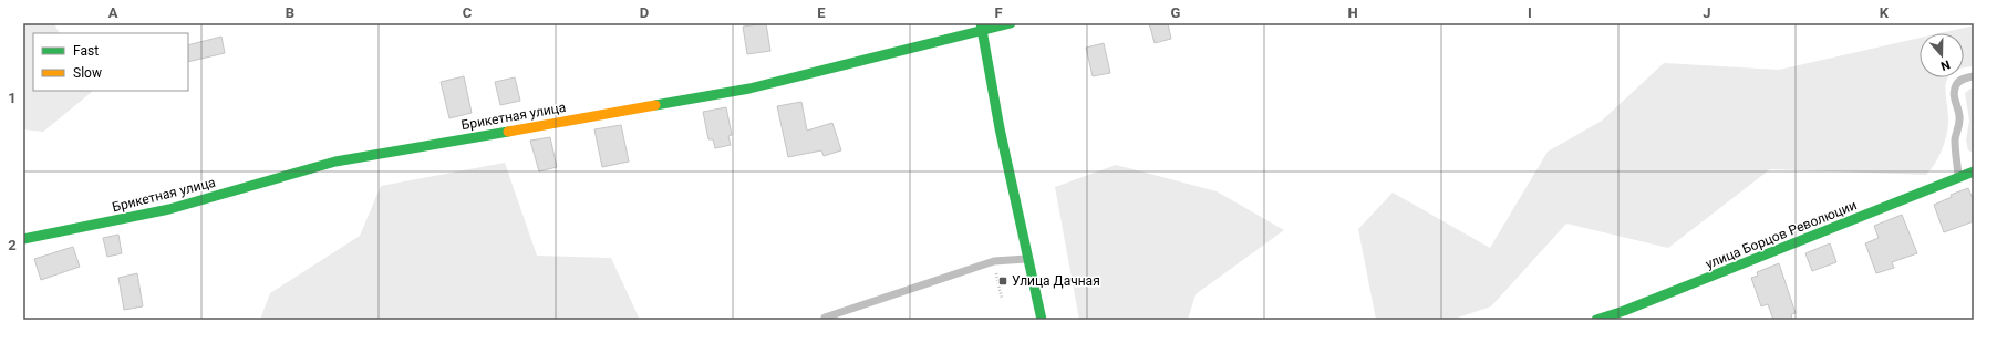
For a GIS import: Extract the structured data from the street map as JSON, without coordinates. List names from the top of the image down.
{
  "streets": {
    "street": ["Брикетная улица", "улица Борцов Революции"]
  },
  "places": {
    "transit": ["Улица Дачная"]
  },
  "legend": ["Fast", "Slow"],
  "north": "bottom",
  "grid": {
    "columns": [
      "A",
      "B",
      "C",
      "D",
      "E",
      "F",
      "G",
      "H",
      "I",
      "J",
      "K"
    ],
    "rows": ["1", "2"]
  }
}
